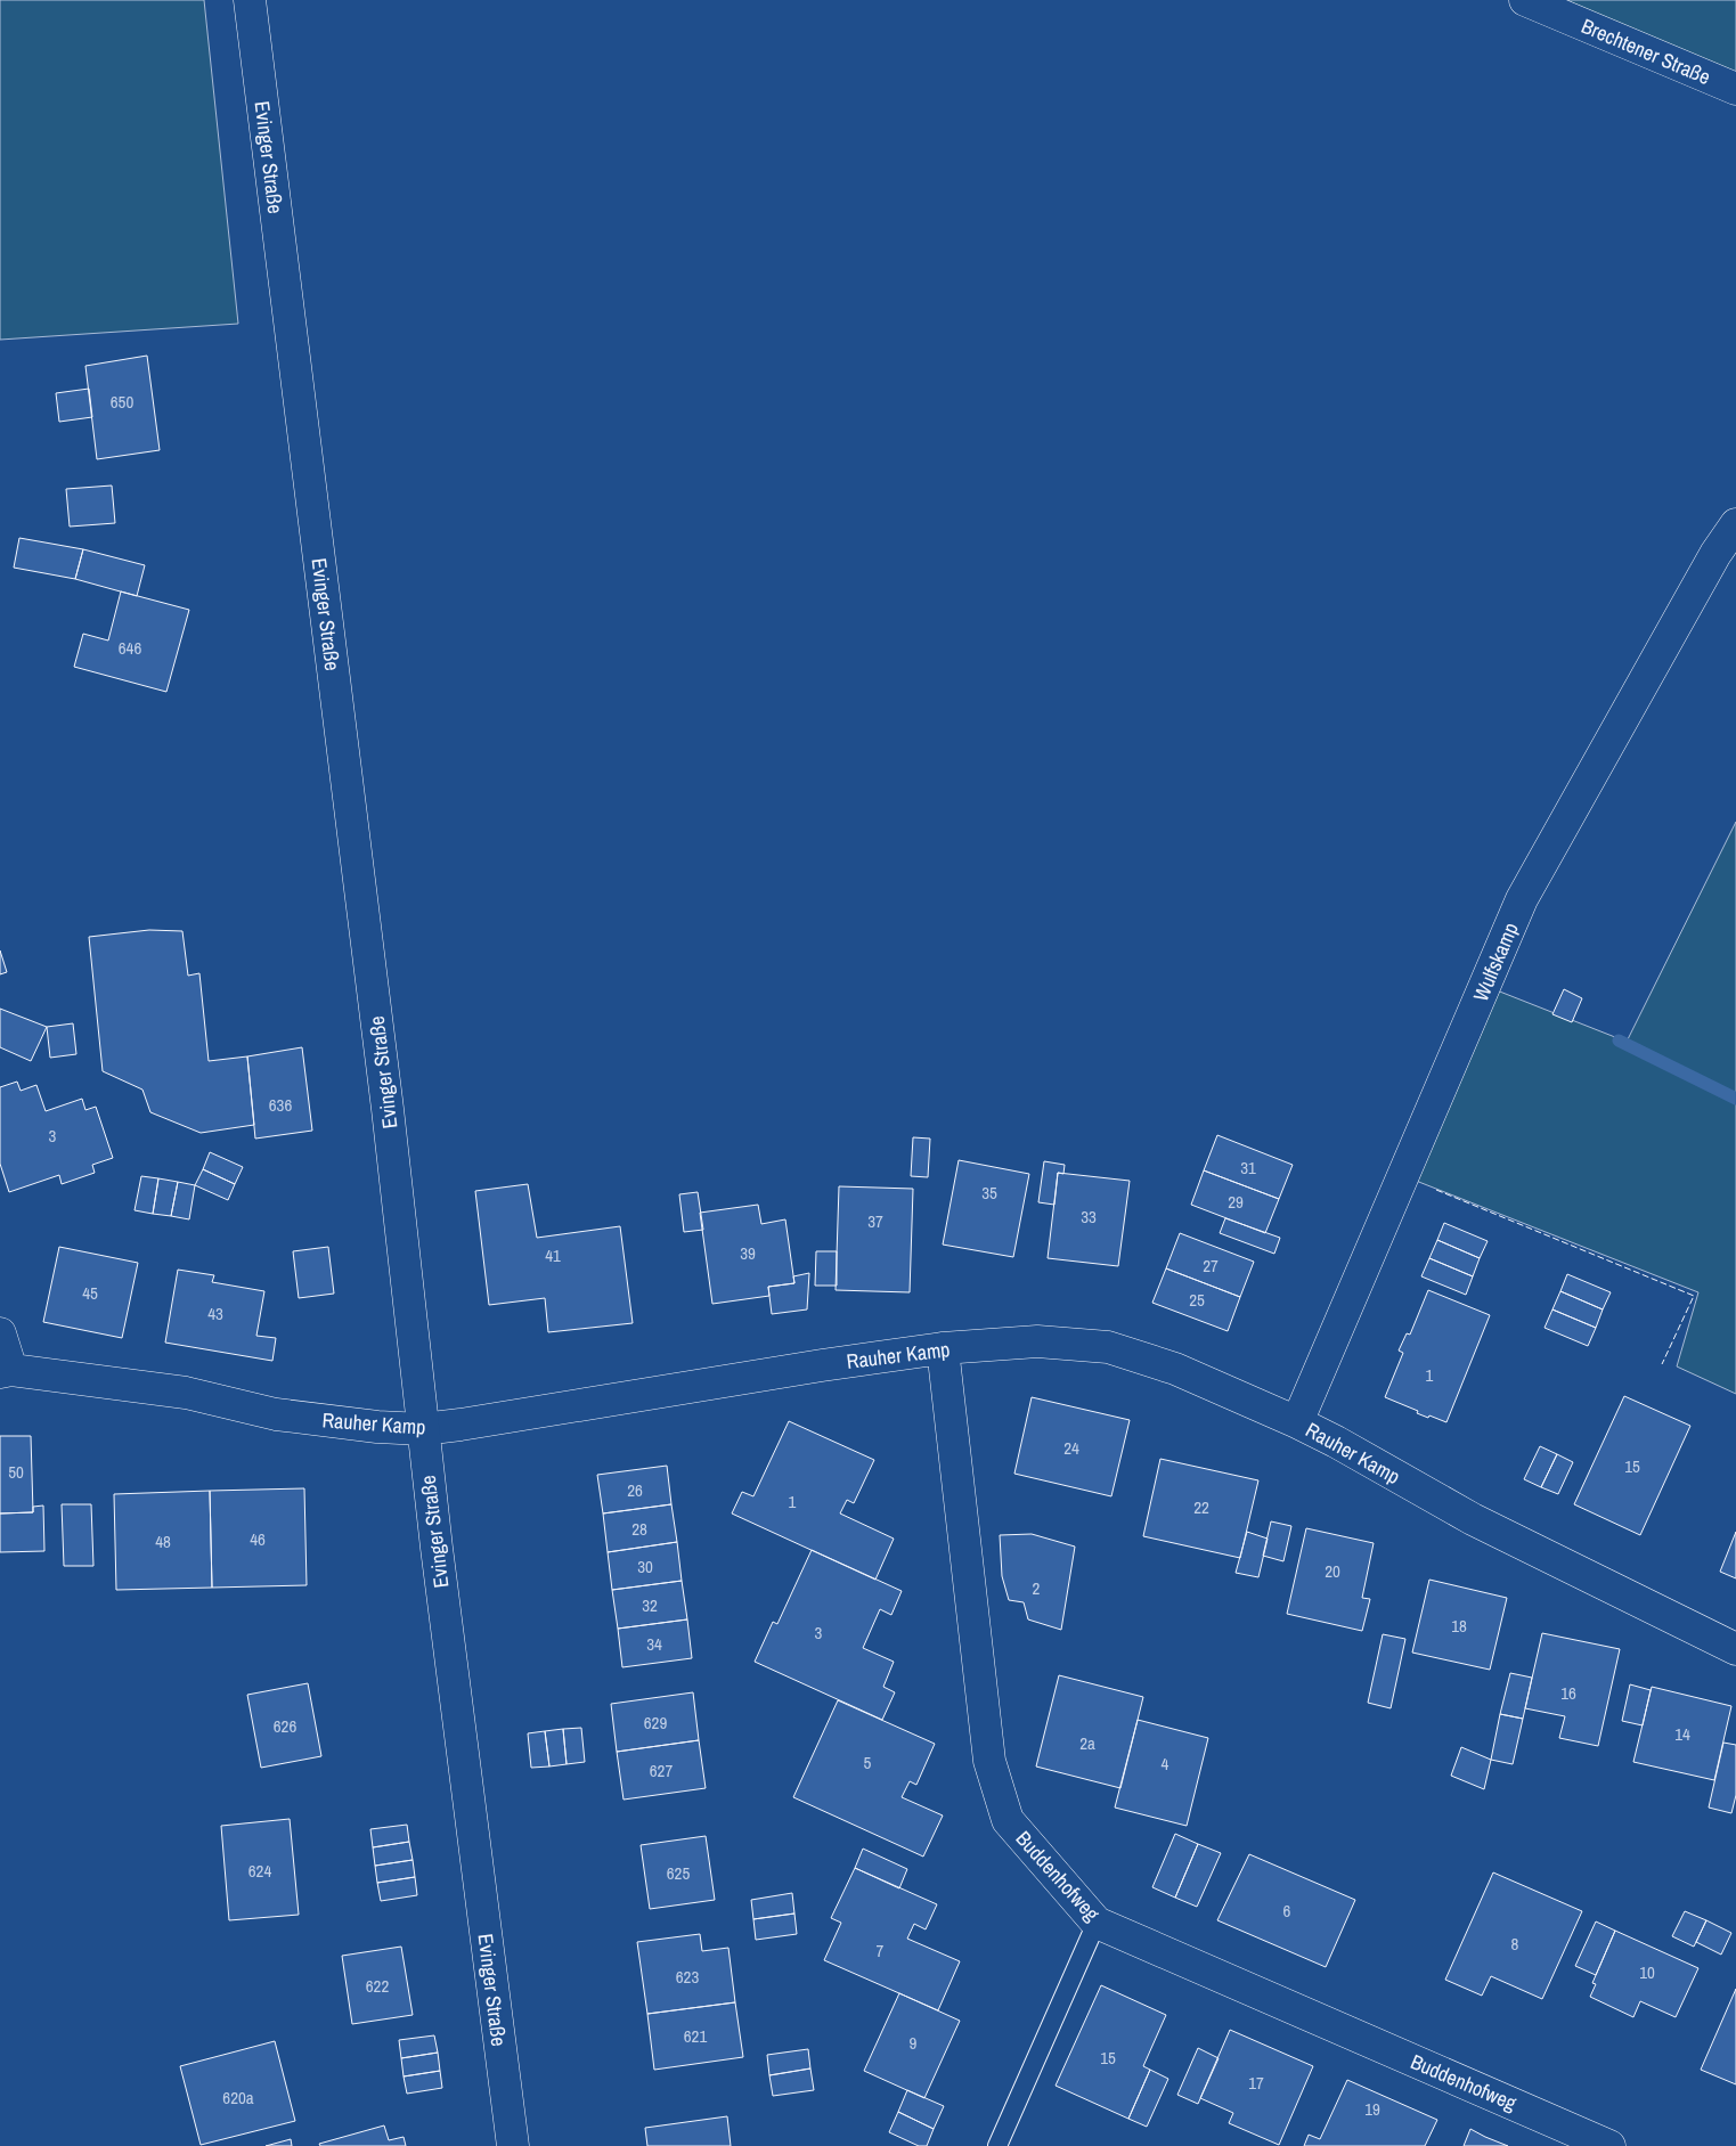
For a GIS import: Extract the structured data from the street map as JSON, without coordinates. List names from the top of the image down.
{
  "streets": {
    "street": [
      "Brechtener Straße",
      "Evinger Straße",
      "Wulfskamp",
      "Rauher Kamp",
      "Buddenhofweg"
    ]
  },
  "crossings": [
    ["Evinger Straße", "Rauher Kamp"],
    ["Wulfskamp", "Rauher Kamp"],
    ["Rauher Kamp", "Buddenhofweg"]
  ],
  "house_numbers": [
    "650",
    "646",
    "636",
    "3",
    "31",
    "35",
    "29",
    "33",
    "37",
    "39",
    "41",
    "27",
    "45",
    "25",
    "43",
    "1",
    "24",
    "15",
    "50",
    "26",
    "1",
    "22",
    "28",
    "46",
    "48",
    "30",
    "20",
    "2",
    "32",
    "18",
    "3",
    "34",
    "16",
    "629",
    "626",
    "14",
    "2a",
    "5",
    "4",
    "627",
    "624",
    "625",
    "6",
    "8",
    "7",
    "10",
    "623",
    "622",
    "621",
    "9",
    "15",
    "17",
    "620a",
    "19"
  ]
}
